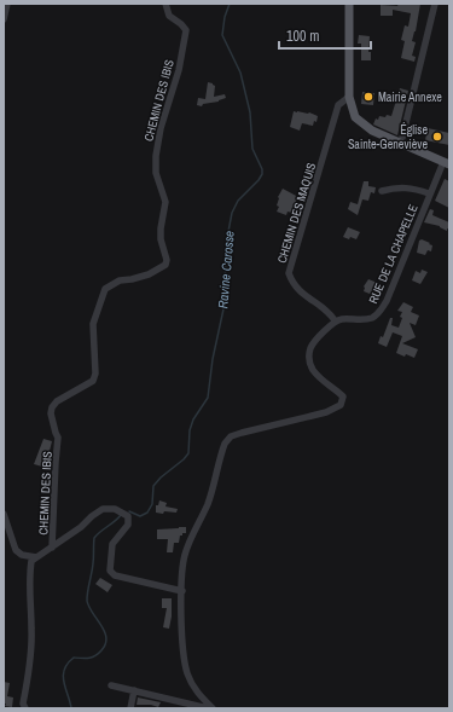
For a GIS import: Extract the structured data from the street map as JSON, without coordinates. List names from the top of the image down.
{
  "streets": {
    "street": ["CHEMIN DES IBIS", "CHEMIN DES MAQUIS", "RUE DE LA CHAPELLE"]
  },
  "crossings": [
    ["CHEMIN DES MAQUIS", "RUE DE LA CHAPELLE"]
  ],
  "water": ["Ravine Carosse"],
  "places": ["Mairie Annexe", "Église Sainte-Geneviève"],
  "scale_bar": "100 m"
}
